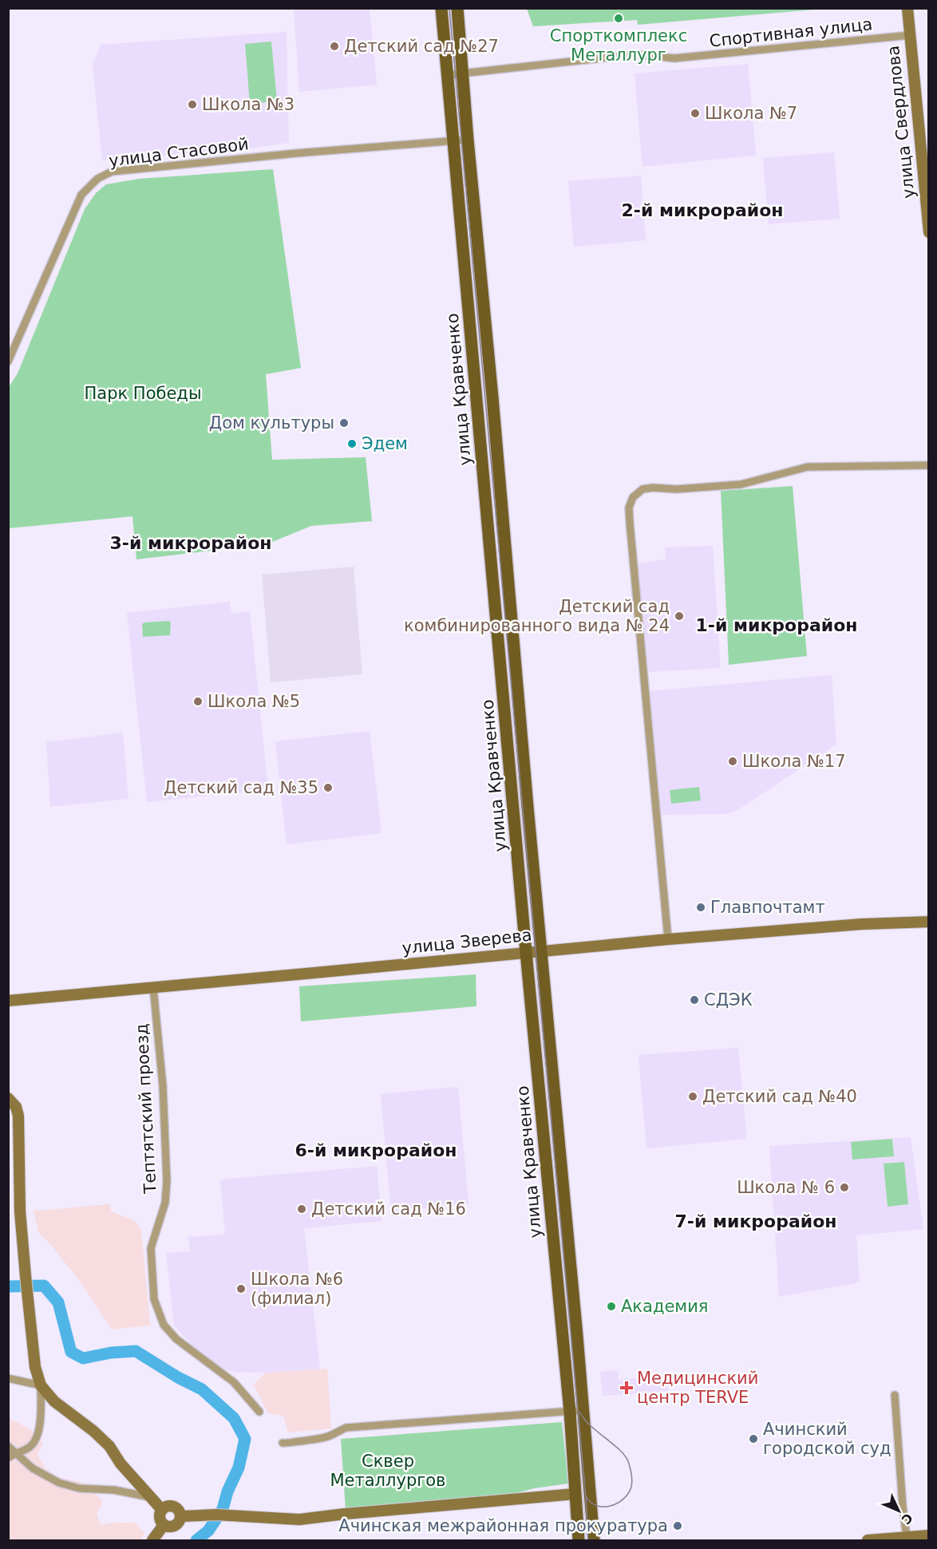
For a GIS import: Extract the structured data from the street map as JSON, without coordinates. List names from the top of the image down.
{
  "streets": {
    "main road": ["улица Свердлова", "улица Кравченко", "улица Зверева"],
    "street": ["Спортивная улица", "улица Стасовой", "Тептятский проезд"]
  },
  "crossings": [
    ["Спортивная улица", "улица Свердлова"],
    ["Спортивная улица", "улица Кравченко"],
    ["улица Стасовой", "улица Кравченко"],
    ["улица Кравченко", "улица Зверева"],
    ["улица Зверева", "Тептятский проезд"]
  ],
  "districts": [
    "2-й микрорайон",
    "3-й микрорайон",
    "1-й микрорайон",
    "6-й микрорайон",
    "7-й микрорайон"
  ],
  "parks": ["Парк Победы", "Сквер Металлургов"],
  "places": {
    "other": [
      "Спорткомплекс Металлург",
      "Детский сад №27",
      "Школа №3",
      "Школа №7",
      "Дом культуры",
      "Эдем",
      "Детский сад комбинированного вида № 24",
      "Школа №5",
      "Школа №17",
      "Детский сад №35",
      "Главпочтамт",
      "СДЭК",
      "Детский сад №40",
      "Школа № 6",
      "Детский сад №16",
      "Школа №6 (филиал)",
      "Академия",
      "Ачинский городской суд",
      "Ачинская межрайонная прокуратура"
    ],
    "health": ["Медицинский центр TERVE"]
  },
  "north": "bottom right"
}
